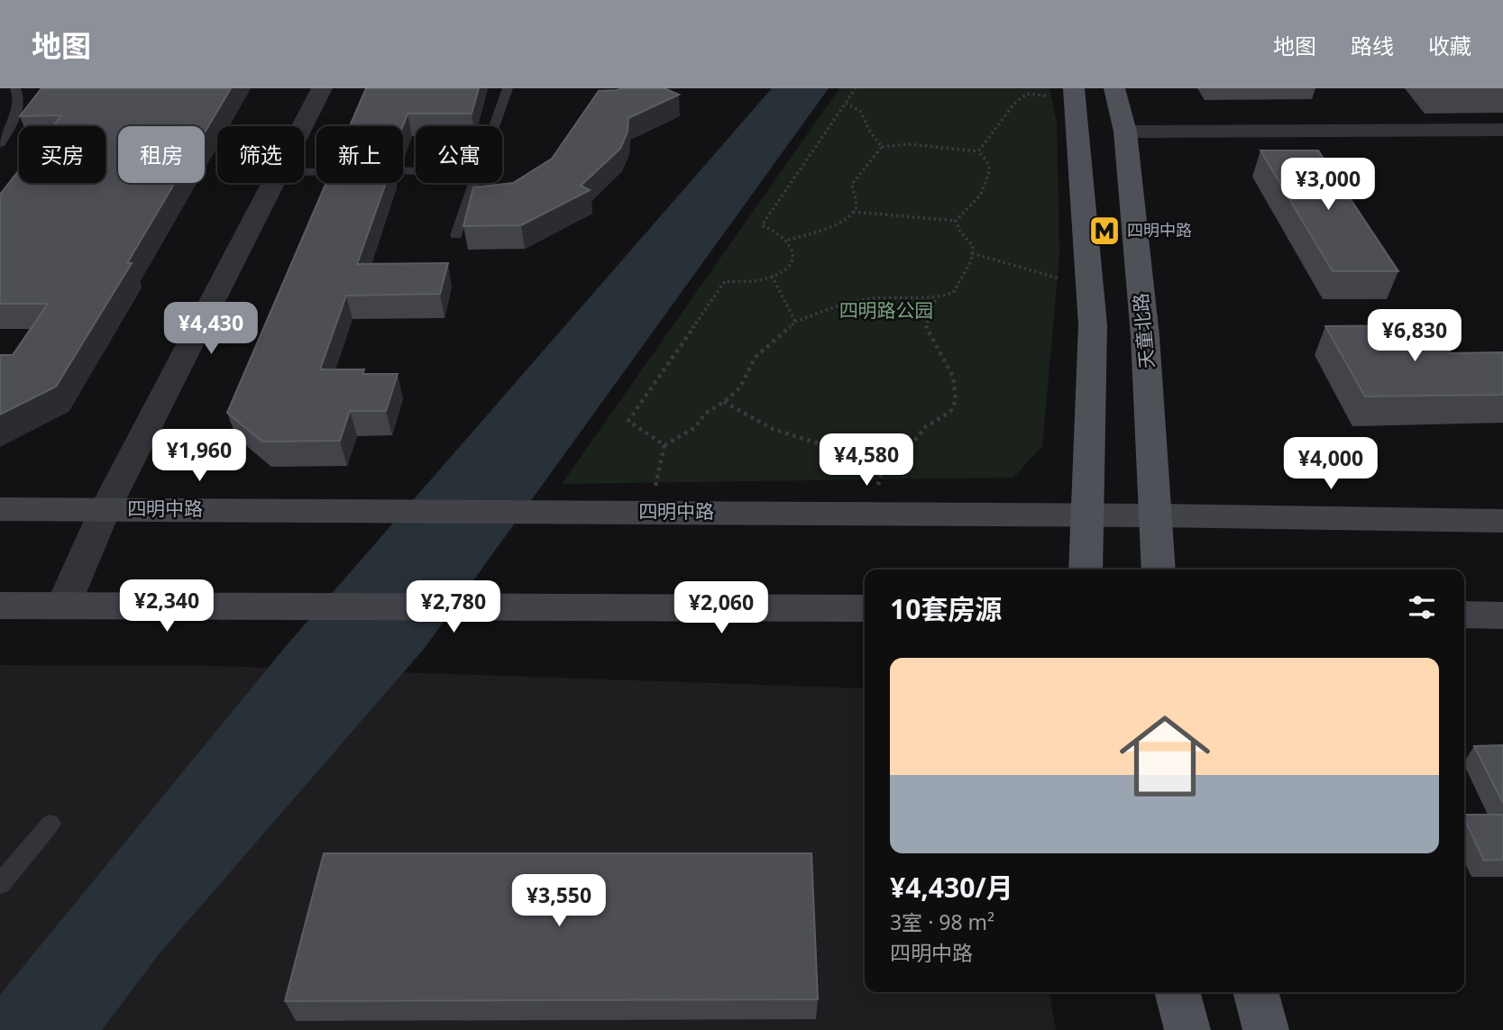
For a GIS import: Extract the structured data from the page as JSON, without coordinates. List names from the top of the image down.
{
  "streets": {
    "main road": ["天童北路", "四明中路"]
  },
  "crossings": [
    ["天童北路", "四明中路"]
  ],
  "parks": ["四明路公园"],
  "places": {
    "metro station": ["四明中路"]
  },
  "page": {
    "header": "地图",
    "nav": ["地图", "路线", "收藏"],
    "chip": [
      "买房",
      "租房",
      "筛选",
      "新上",
      "公寓"
    ],
    "price": [
      "¥3,000",
      "¥4,430",
      "¥6,830",
      "¥1,960",
      "¥4,580",
      "¥4,000",
      "¥2,340",
      "¥2,780",
      "¥2,060",
      "¥3,550"
    ],
    "heading": "10套房源",
    "list": [
      {
        "name": "¥4,430/月",
        "note": "3室 · 98 m² · 四明中路"
      }
    ]
  }
}
